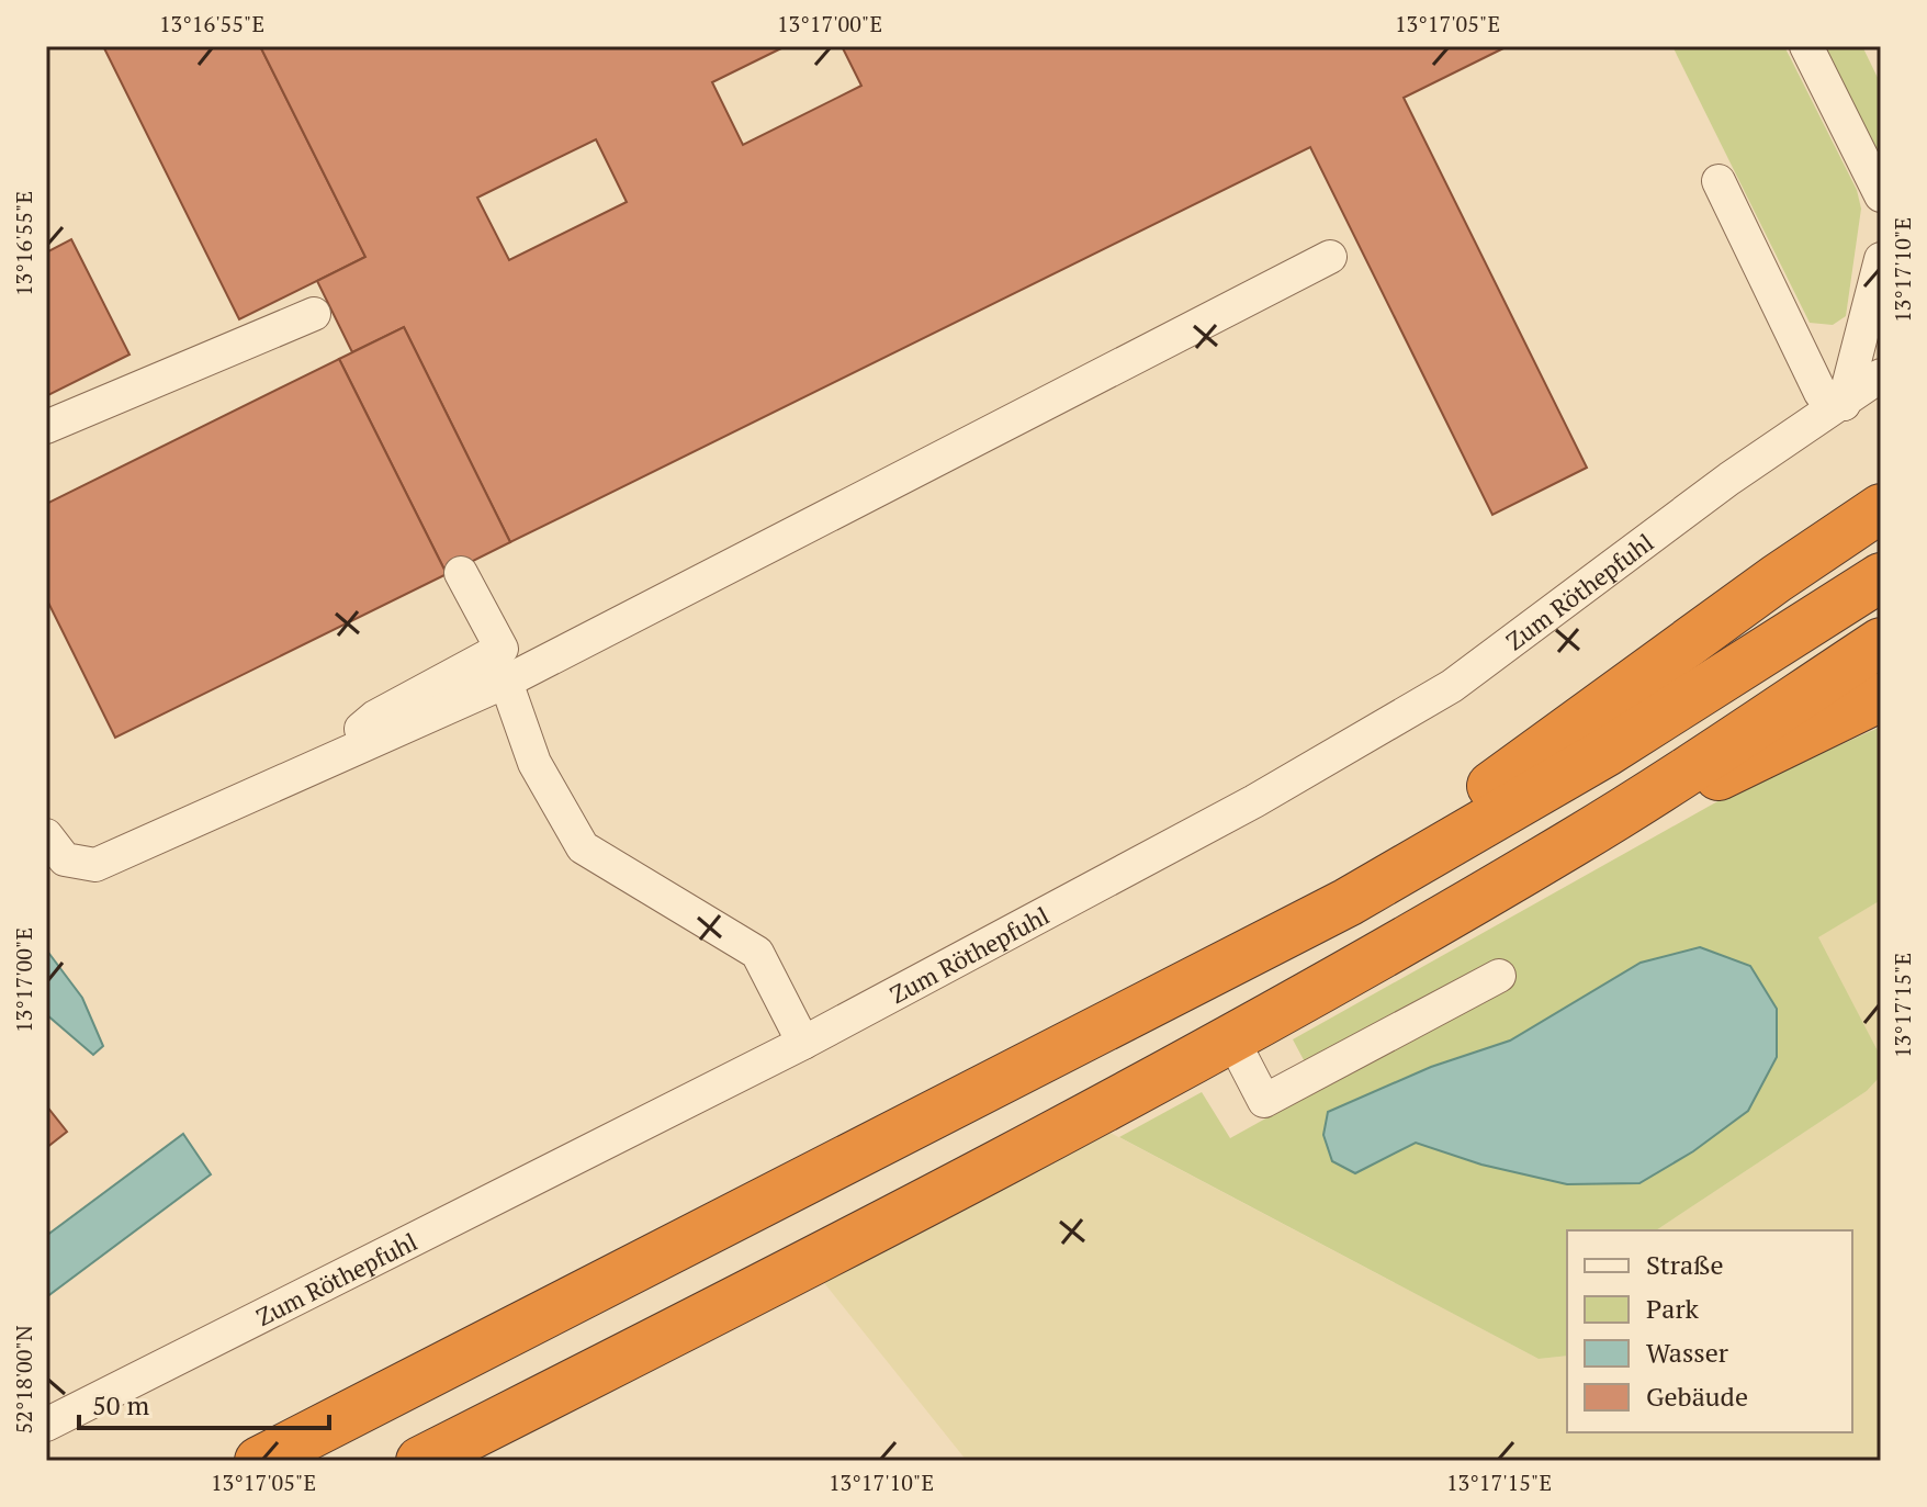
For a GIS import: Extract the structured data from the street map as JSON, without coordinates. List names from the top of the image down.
{
  "streets": {
    "street": ["Zum Röthepfuhl"]
  },
  "legend": [
    "Straße",
    "Park",
    "Wasser",
    "Gebäude"
  ],
  "scale_bar": "50 m",
  "coordinates": [
    "13°16'55\"E",
    "13°17'00\"E",
    "13°17'05\"E",
    "13°17'10\"E",
    "13°17'15\"E",
    "52°18'00\"N"
  ]
}
